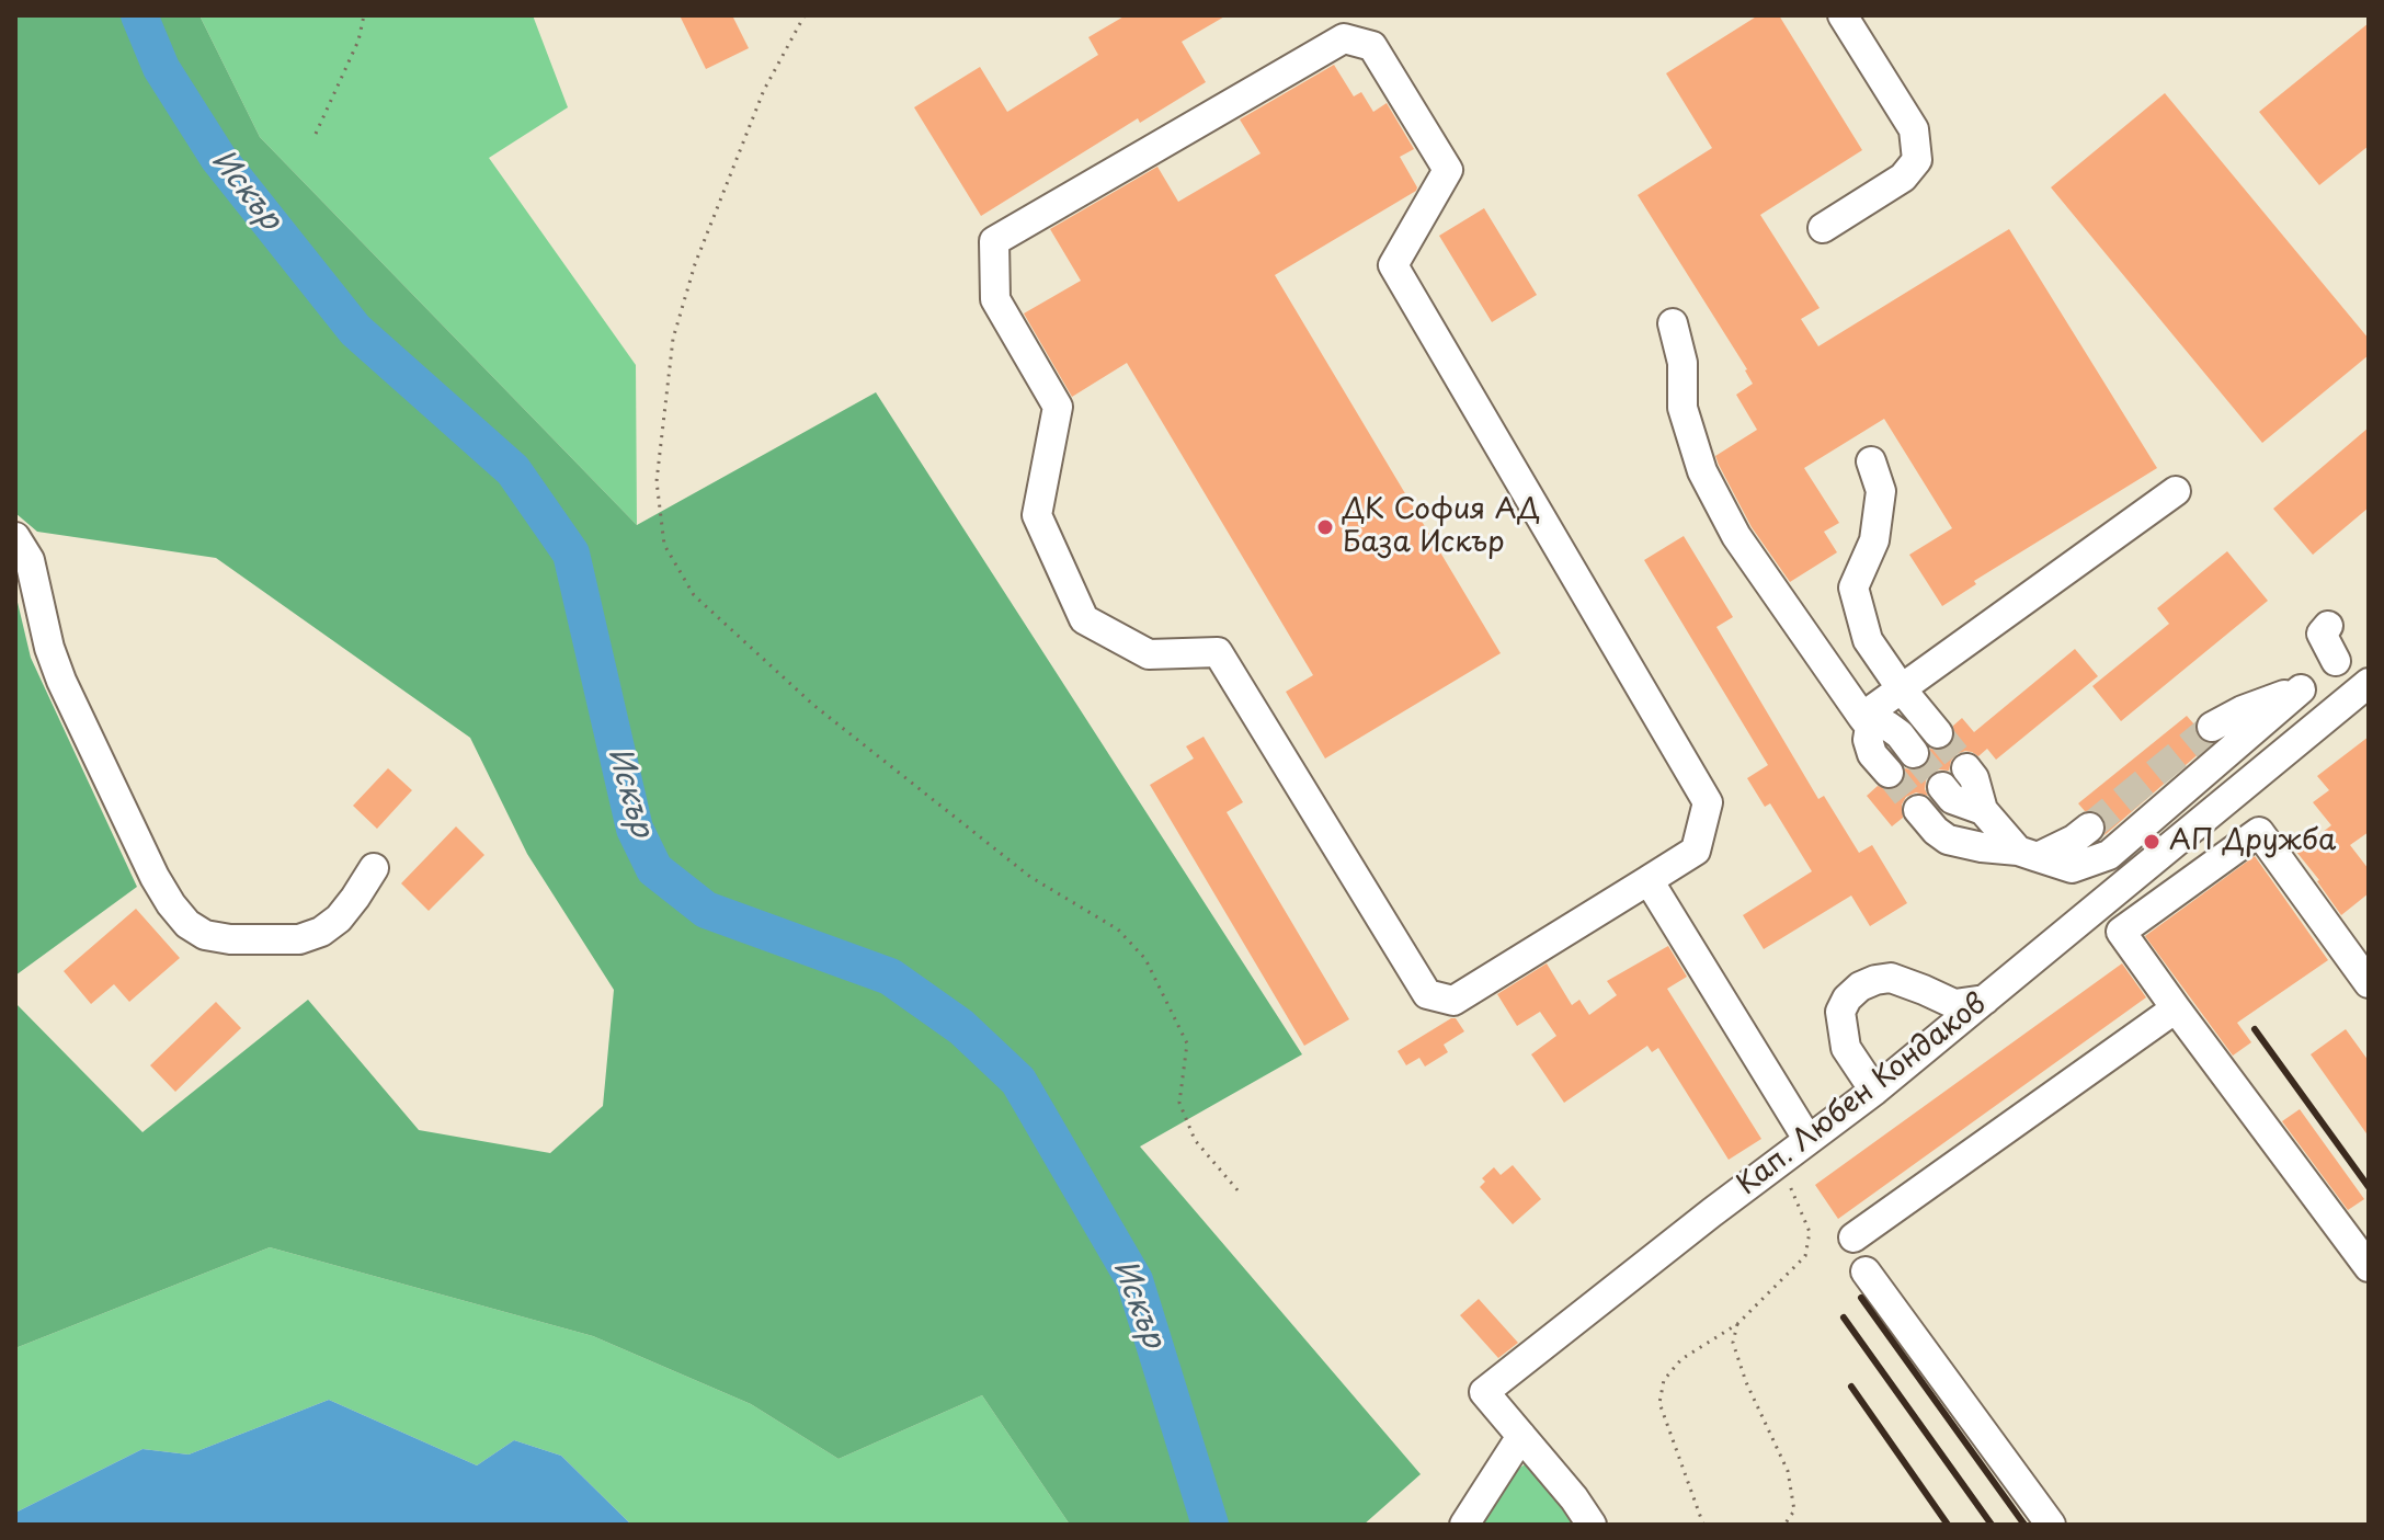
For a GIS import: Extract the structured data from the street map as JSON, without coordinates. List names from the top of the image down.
{
  "streets": {
    "street": ["Кап. Любен Кондаков"]
  },
  "water": ["Искър"],
  "places": ["ДК София АД База Искър", "АП Дружба"]
}
